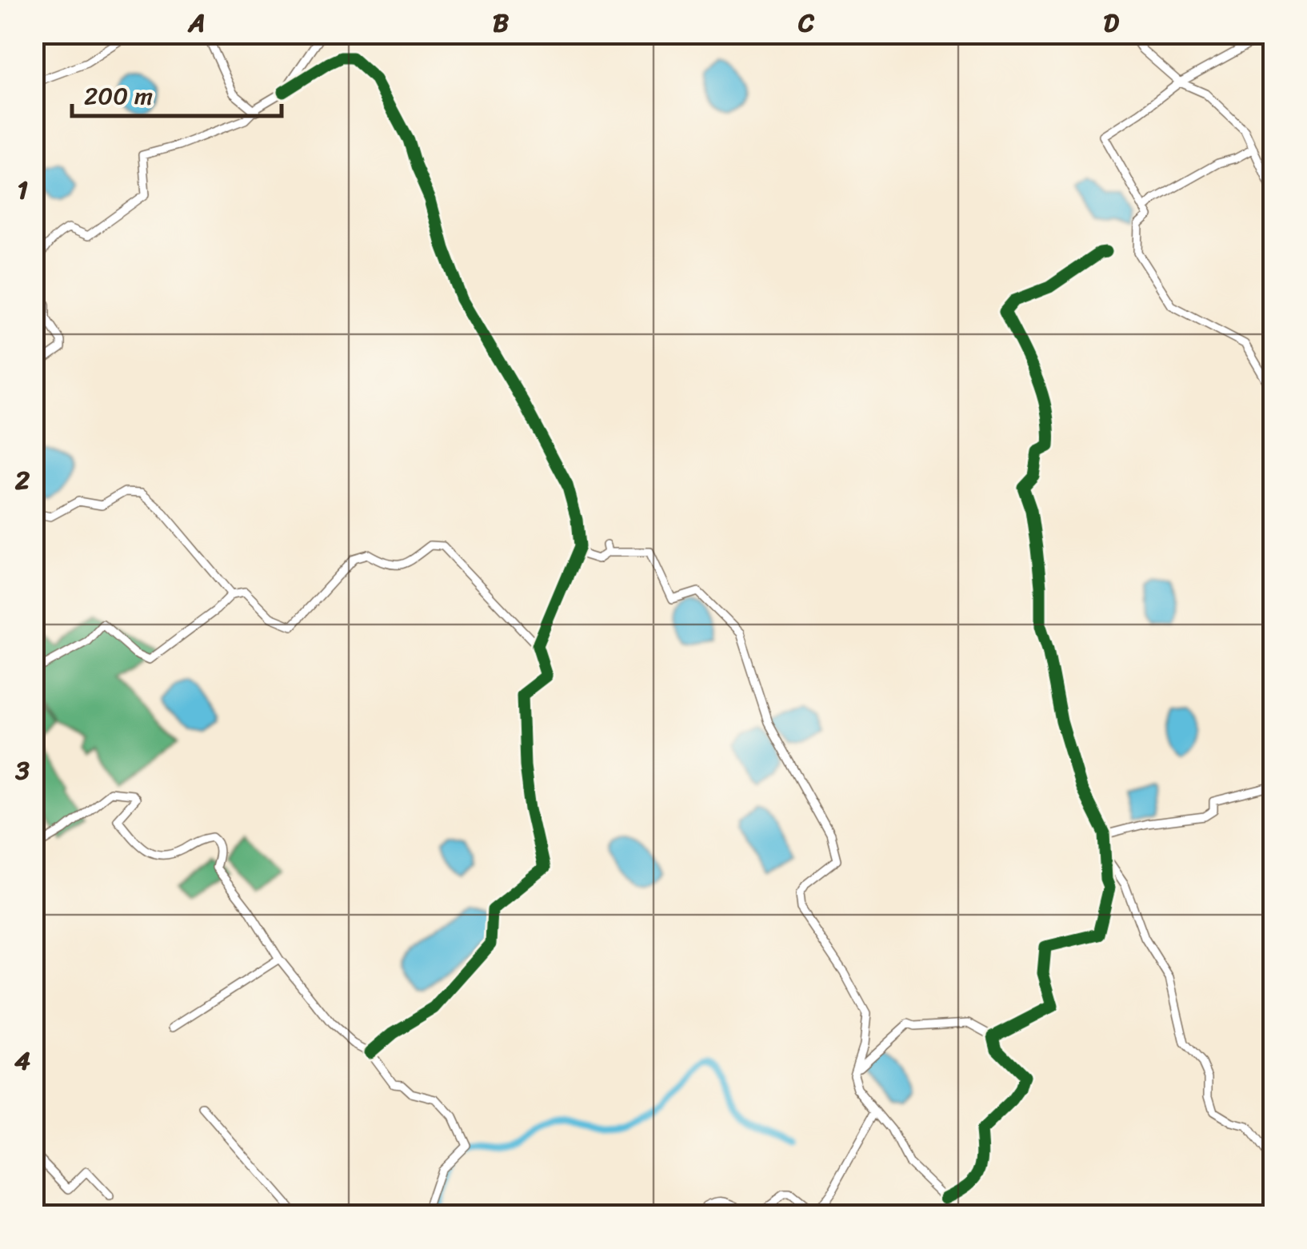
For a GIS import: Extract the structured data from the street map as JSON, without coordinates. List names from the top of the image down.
{
  "scale_bar": "200 m",
  "grid": {
    "columns": [
      "A",
      "B",
      "C",
      "D"
    ],
    "rows": [
      "1",
      "2",
      "3",
      "4"
    ]
  }
}
